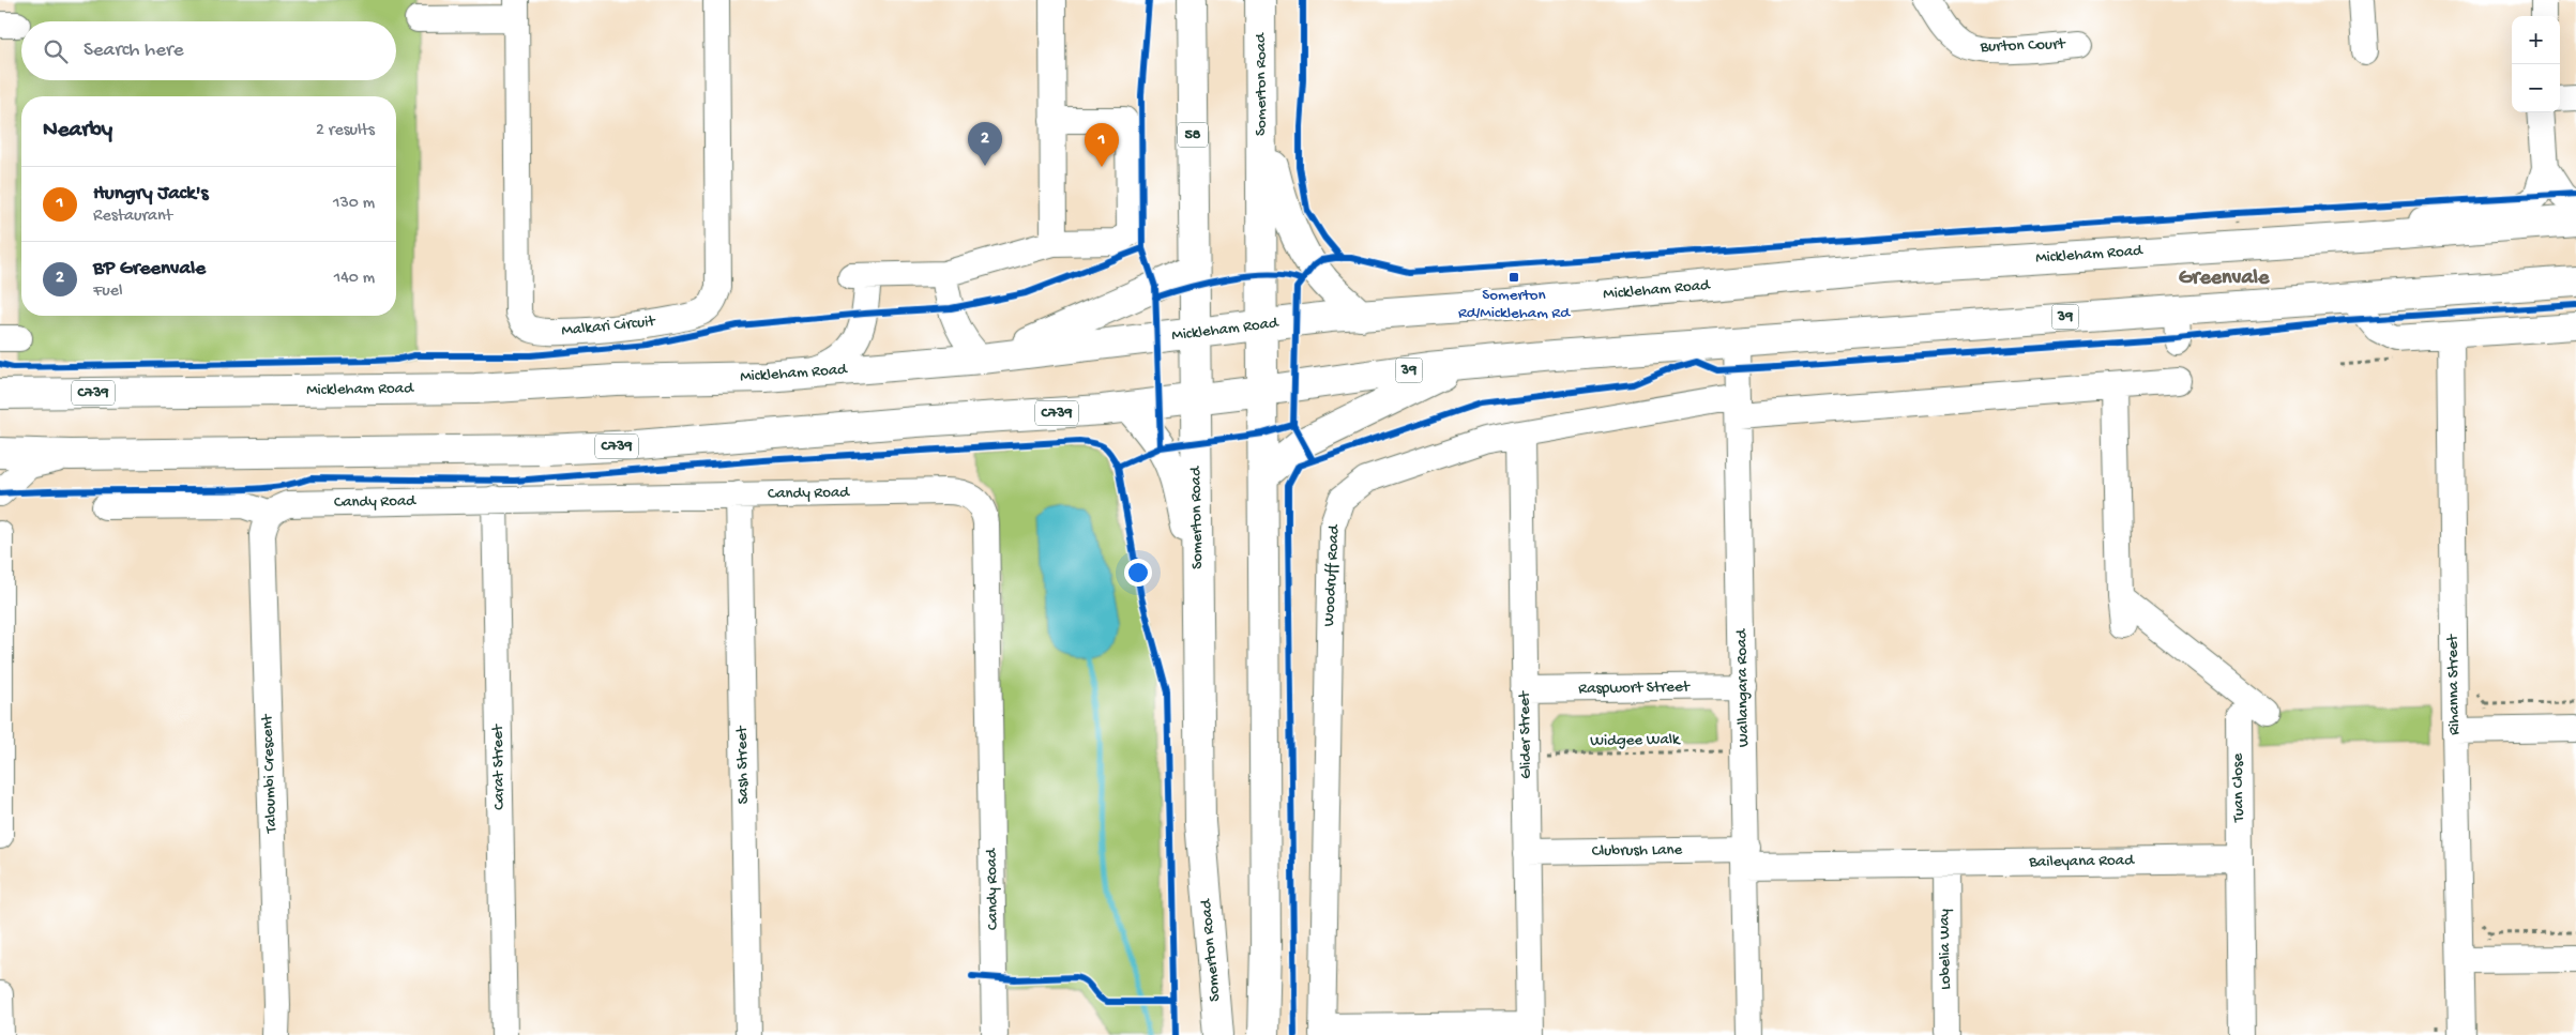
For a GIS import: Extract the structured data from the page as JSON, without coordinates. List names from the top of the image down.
{
  "streets": {
    "main road": [
      "Somerton Road",
      "58",
      "Mickleham Road",
      "39",
      "C739"
    ],
    "street": [
      "Burton Court",
      "Malkari Circuit",
      "Candy Road",
      "Woodruff Road",
      "Rihanna Street",
      "Raspwort Street",
      "Wallangara Road",
      "Glider Street",
      "Sash Street",
      "Carat Street",
      "Taloumbi Crescent",
      "Tuan Close",
      "Clubrush Lane",
      "Baileyana Road",
      "Lobelia Way"
    ],
    "path": ["Widgee Walk"]
  },
  "crossings": [
    ["Somerton Road", "Mickleham Road"],
    ["Somerton Road", "39"],
    ["Somerton Road", "C739"],
    ["39", "C739"],
    ["39", "Wallangara Road"],
    ["Candy Road", "Sash Street"],
    ["Candy Road", "Carat Street"],
    ["Candy Road", "Taloumbi Crescent"],
    ["Woodruff Road", "Wallangara Road"],
    ["Woodruff Road", "Glider Street"],
    ["Raspwort Street", "Wallangara Road"],
    ["Raspwort Street", "Glider Street"],
    ["Wallangara Road", "Widgee Walk"],
    ["Wallangara Road", "Clubrush Lane"],
    ["Wallangara Road", "Baileyana Road"],
    ["Glider Street", "Widgee Walk"],
    ["Glider Street", "Clubrush Lane"],
    ["Tuan Close", "Baileyana Road"],
    ["Clubrush Lane", "Baileyana Road"],
    ["Baileyana Road", "Lobelia Way"]
  ],
  "districts": ["Greenvale"],
  "places": {
    "transit": ["Somerton Rd/Mickleham Rd"]
  },
  "page": {
    "map_buttons": ["+", "−"],
    "search": "Search here",
    "heading": ["Nearby", "2 results"],
    "pins": ["2", "1"],
    "list": [
      {
        "mark": "1",
        "name": "Hungry Jack's",
        "note": "Restaurant",
        "value": "130 m"
      },
      {
        "mark": "2",
        "name": "BP Greenvale",
        "note": "Fuel",
        "value": "140 m"
      }
    ]
  }
}
